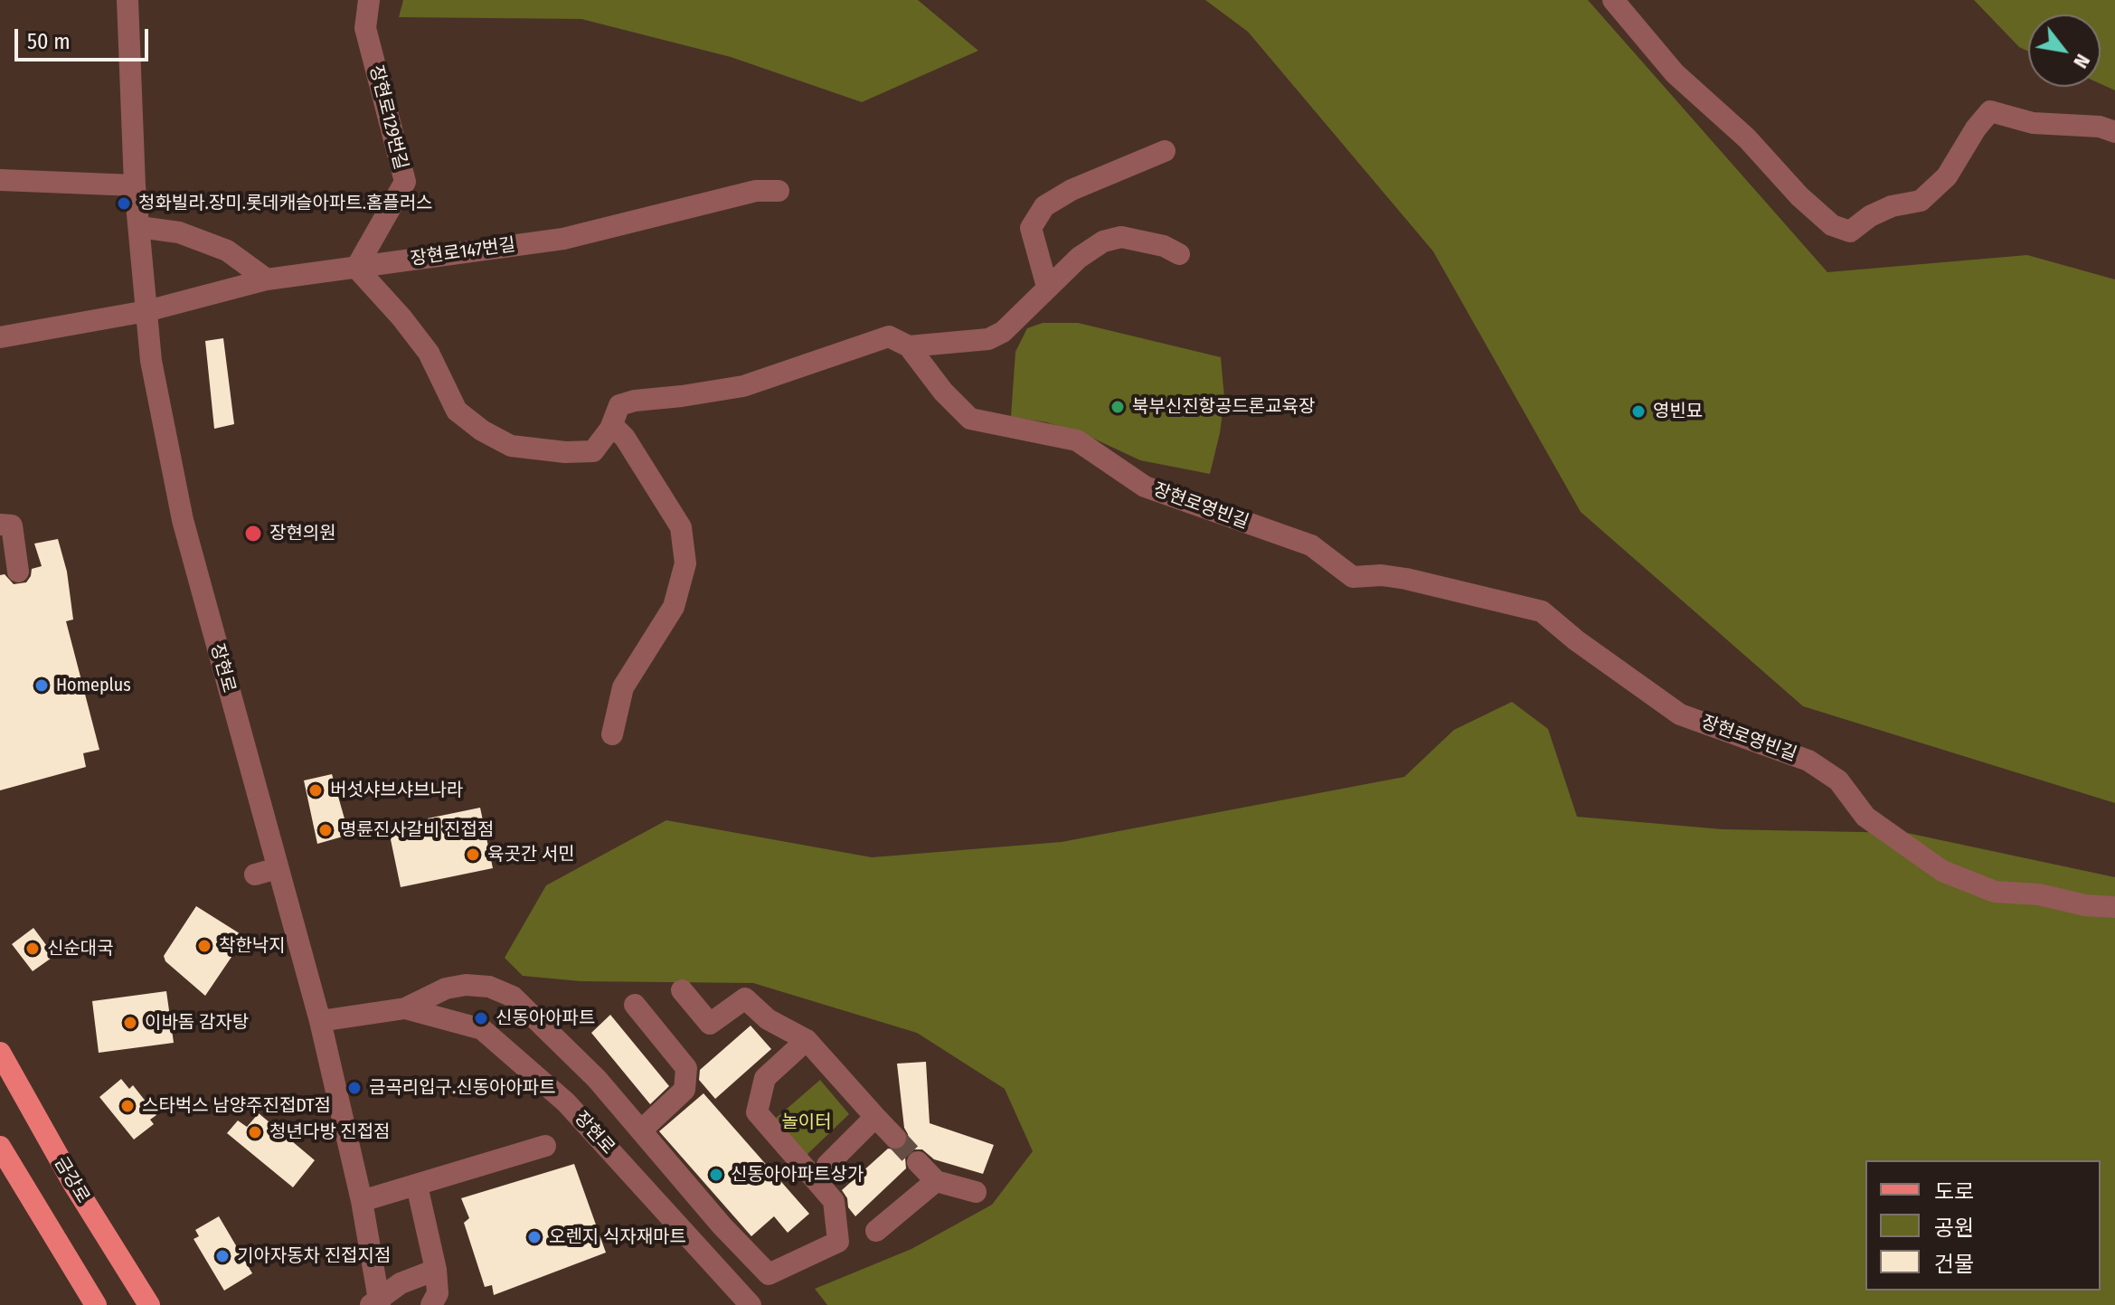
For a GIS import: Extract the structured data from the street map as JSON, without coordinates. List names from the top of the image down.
{
  "streets": {
    "main road": ["금강로"],
    "street": [
      "장현로129번길",
      "장현로147번길",
      "장현로영빈길",
      "장현로"
    ]
  },
  "crossings": [
    ["장현로129번길", "장현로147번길"],
    ["장현로147번길", "장현로"]
  ],
  "parks": ["놀이터"],
  "places": [
    "청화빌라.장미.롯데캐슬아파트.홈플러스",
    "북부신진항공드론교육장",
    "영빈묘",
    "장현의원",
    "Homeplus",
    "버섯샤브샤브나라",
    "명륜진사갈비 진접점",
    "육곳간 서민",
    "착한낙지",
    "신순대국",
    "신동아아파트",
    "이바돔 감자탕",
    "금곡리입구.신동아아파트",
    "스타벅스 남양주진접DT점",
    "청년다방 진접점",
    "신동아아파트상가",
    "오렌지 식자재마트",
    "기아자동차 진접지점"
  ],
  "legend": ["도로", "공원", "건물"],
  "scale_bar": "50 m",
  "north": "bottom right"
}
